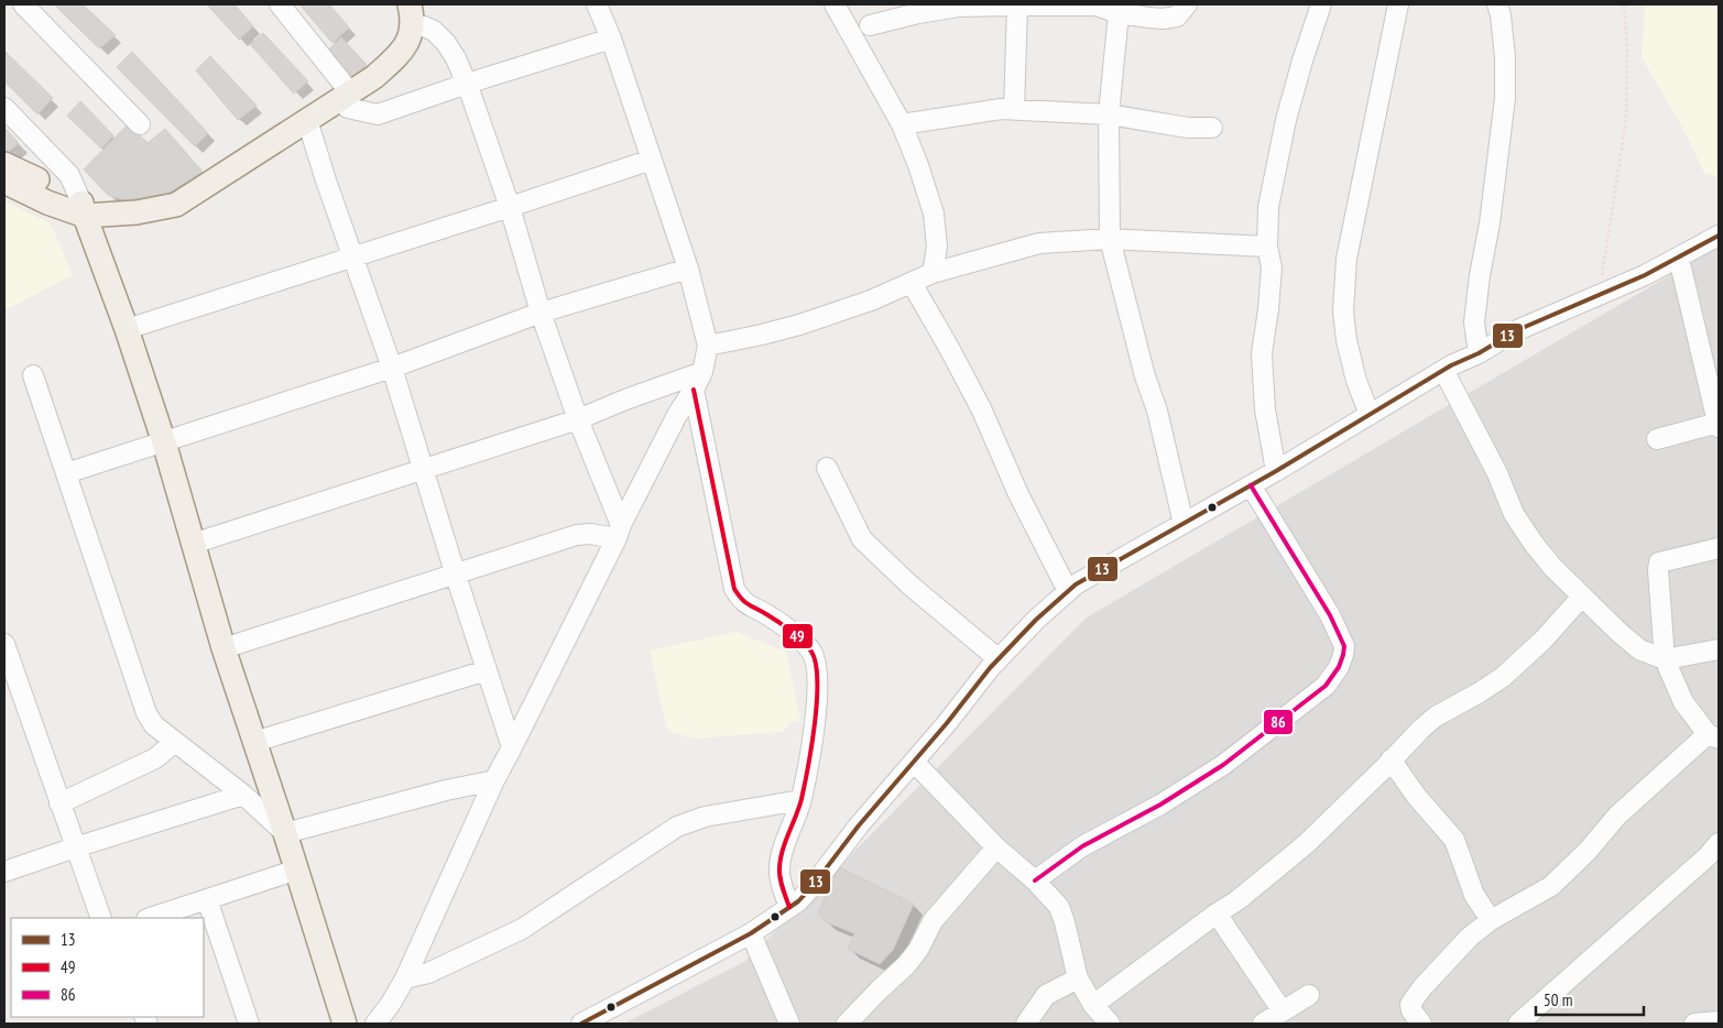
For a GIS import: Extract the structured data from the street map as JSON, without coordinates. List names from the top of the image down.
{
  "lines": ["transit line 13", "transit line 49", "transit line 86"],
  "legend": ["13", "49", "86"],
  "scale_bar": "50 m"
}
